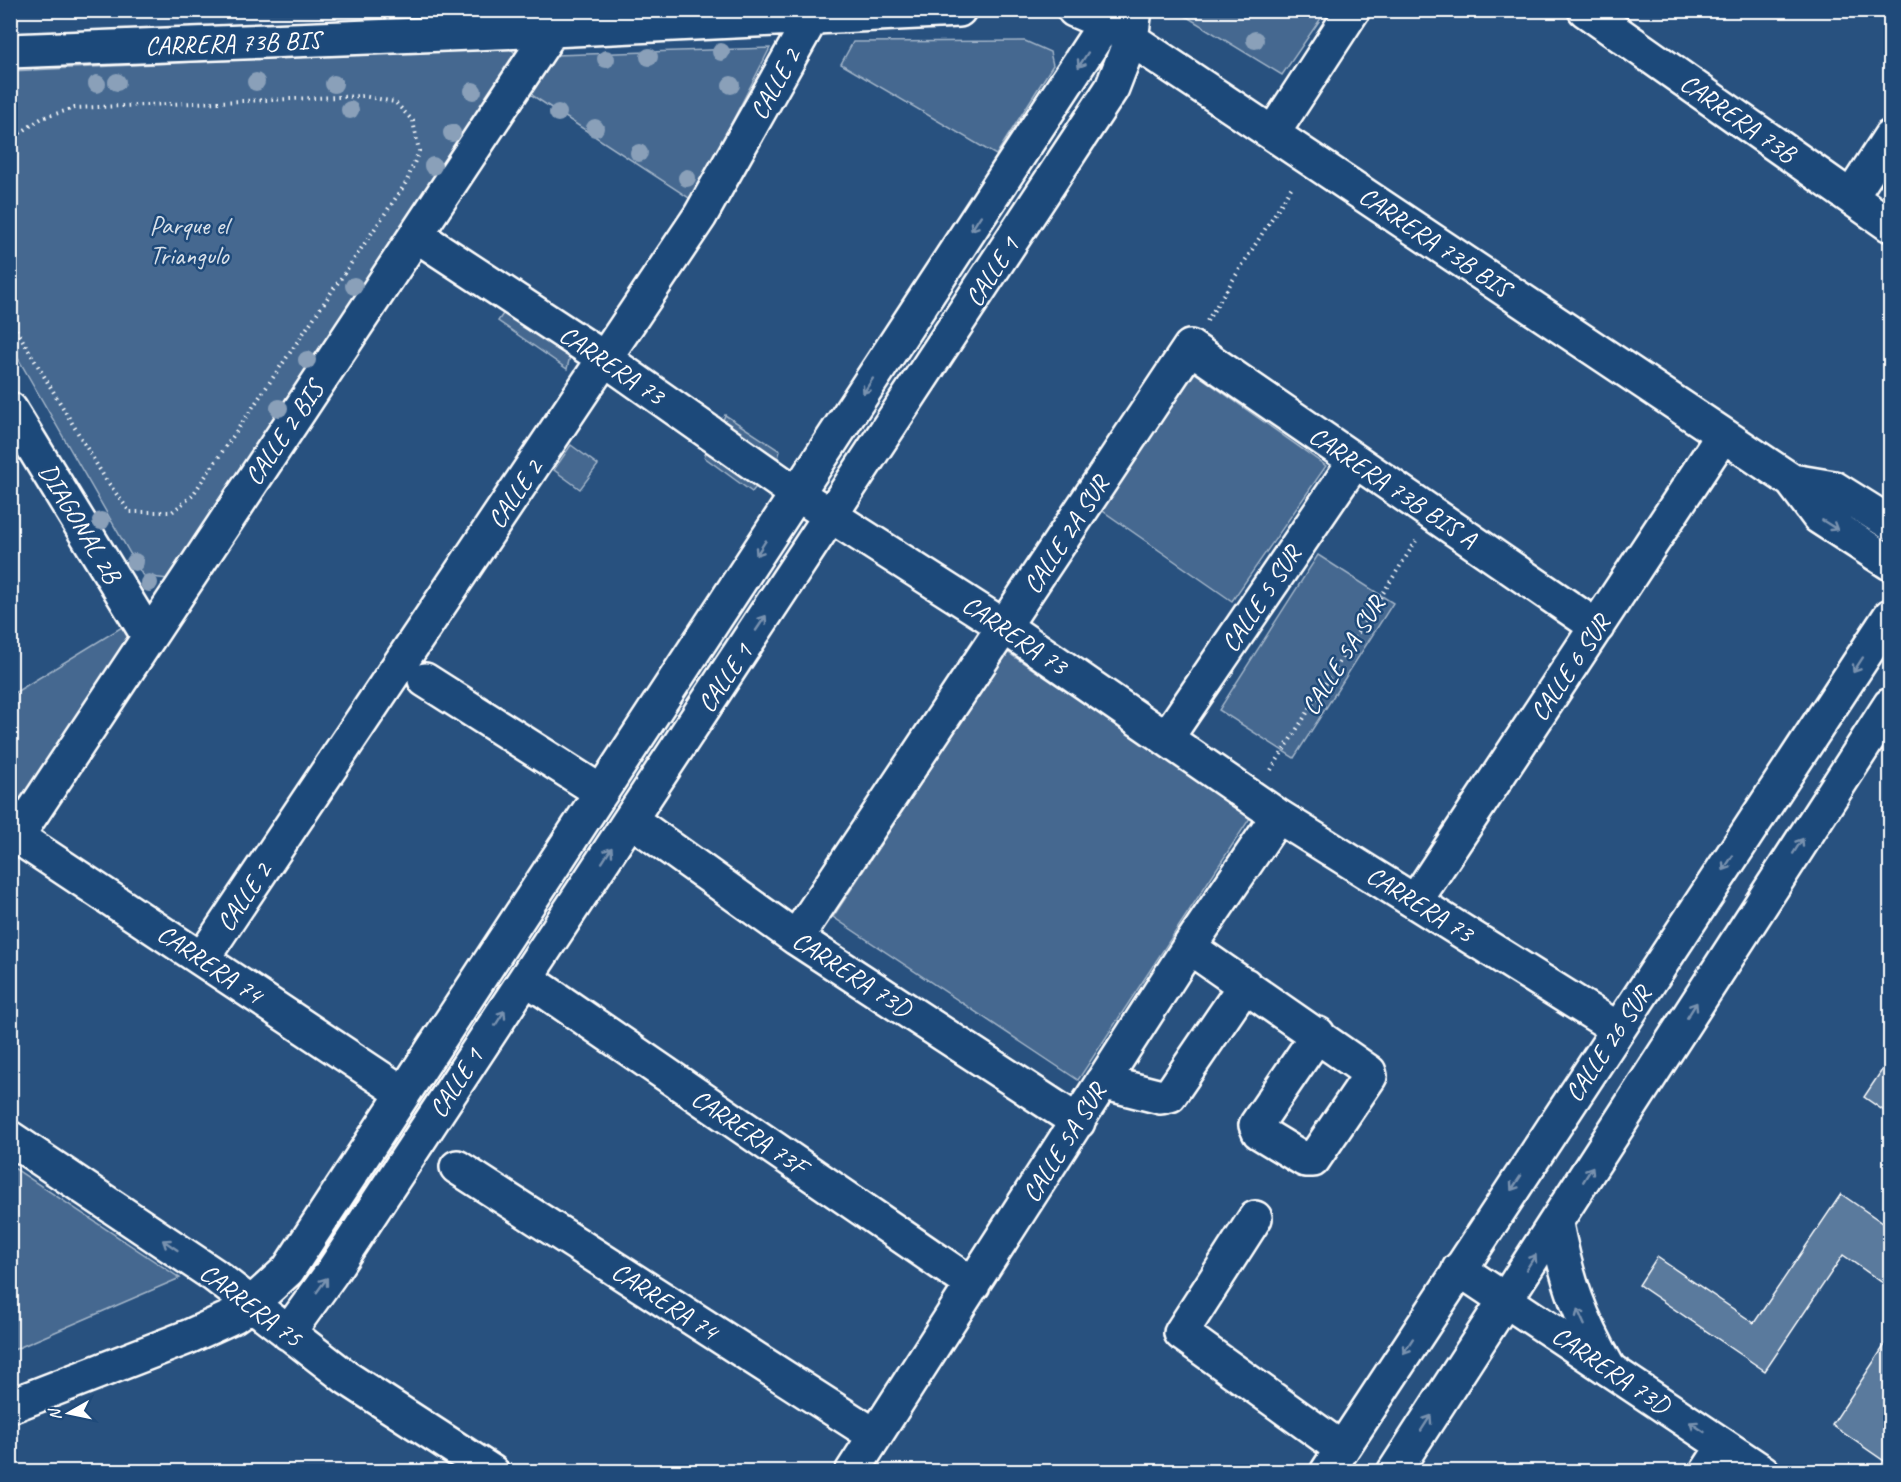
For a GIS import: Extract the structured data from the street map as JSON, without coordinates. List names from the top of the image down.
{
  "streets": {
    "street": [
      "CARRERA 73B BIS",
      "CALLE 2",
      "CARRERA 73B",
      "CALLE 1",
      "CARRERA 73",
      "CALLE 2 BIS",
      "CARRERA 73B BIS A",
      "DIAGONAL 2B",
      "CALLE 2A SUR",
      "CALLE 5 SUR",
      "CALLE 5A SUR",
      "CALLE 6 SUR",
      "CARRERA 74",
      "CARRERA 73D",
      "CALLE 26 SUR",
      "CARRERA 73F",
      "CARRERA 75"
    ]
  },
  "crossings": [
    ["CARRERA 73B BIS", "CALLE 2"],
    ["CARRERA 73B BIS", "CALLE 1"],
    ["CARRERA 73B BIS", "CALLE 2 BIS"],
    ["CARRERA 73B BIS", "CALLE 6 SUR"],
    ["CALLE 2", "CARRERA 73"],
    ["CALLE 2", "CARRERA 74"],
    ["CALLE 1", "CARRERA 73"],
    ["CALLE 1", "CARRERA 74"],
    ["CALLE 1", "CARRERA 73D"],
    ["CALLE 1", "CARRERA 73F"],
    ["CALLE 1", "CARRERA 75"],
    ["CARRERA 73", "CALLE 2 BIS"],
    ["CARRERA 73", "CALLE 2A SUR"],
    ["CARRERA 73", "CALLE 5 SUR"],
    ["CARRERA 73", "CALLE 5A SUR"],
    ["CARRERA 73", "CALLE 6 SUR"],
    ["CARRERA 73", "CALLE 26 SUR"],
    ["CALLE 2 BIS", "DIAGONAL 2B"],
    ["CALLE 2 BIS", "CARRERA 74"],
    ["CARRERA 73B BIS A", "CALLE 2A SUR"],
    ["CARRERA 73B BIS A", "CALLE 5 SUR"],
    ["CARRERA 73B BIS A", "CALLE 5A SUR"],
    ["CARRERA 73B BIS A", "CALLE 6 SUR"],
    ["CALLE 2A SUR", "CARRERA 73D"],
    ["CALLE 5A SUR", "CARRERA 74"],
    ["CALLE 5A SUR", "CARRERA 73D"],
    ["CALLE 5A SUR", "CARRERA 73F"],
    ["CARRERA 73D", "CALLE 26 SUR"]
  ],
  "one_way": ["CARRERA 75"],
  "parks": ["Parque el Triangulo"],
  "north": "left"
}
